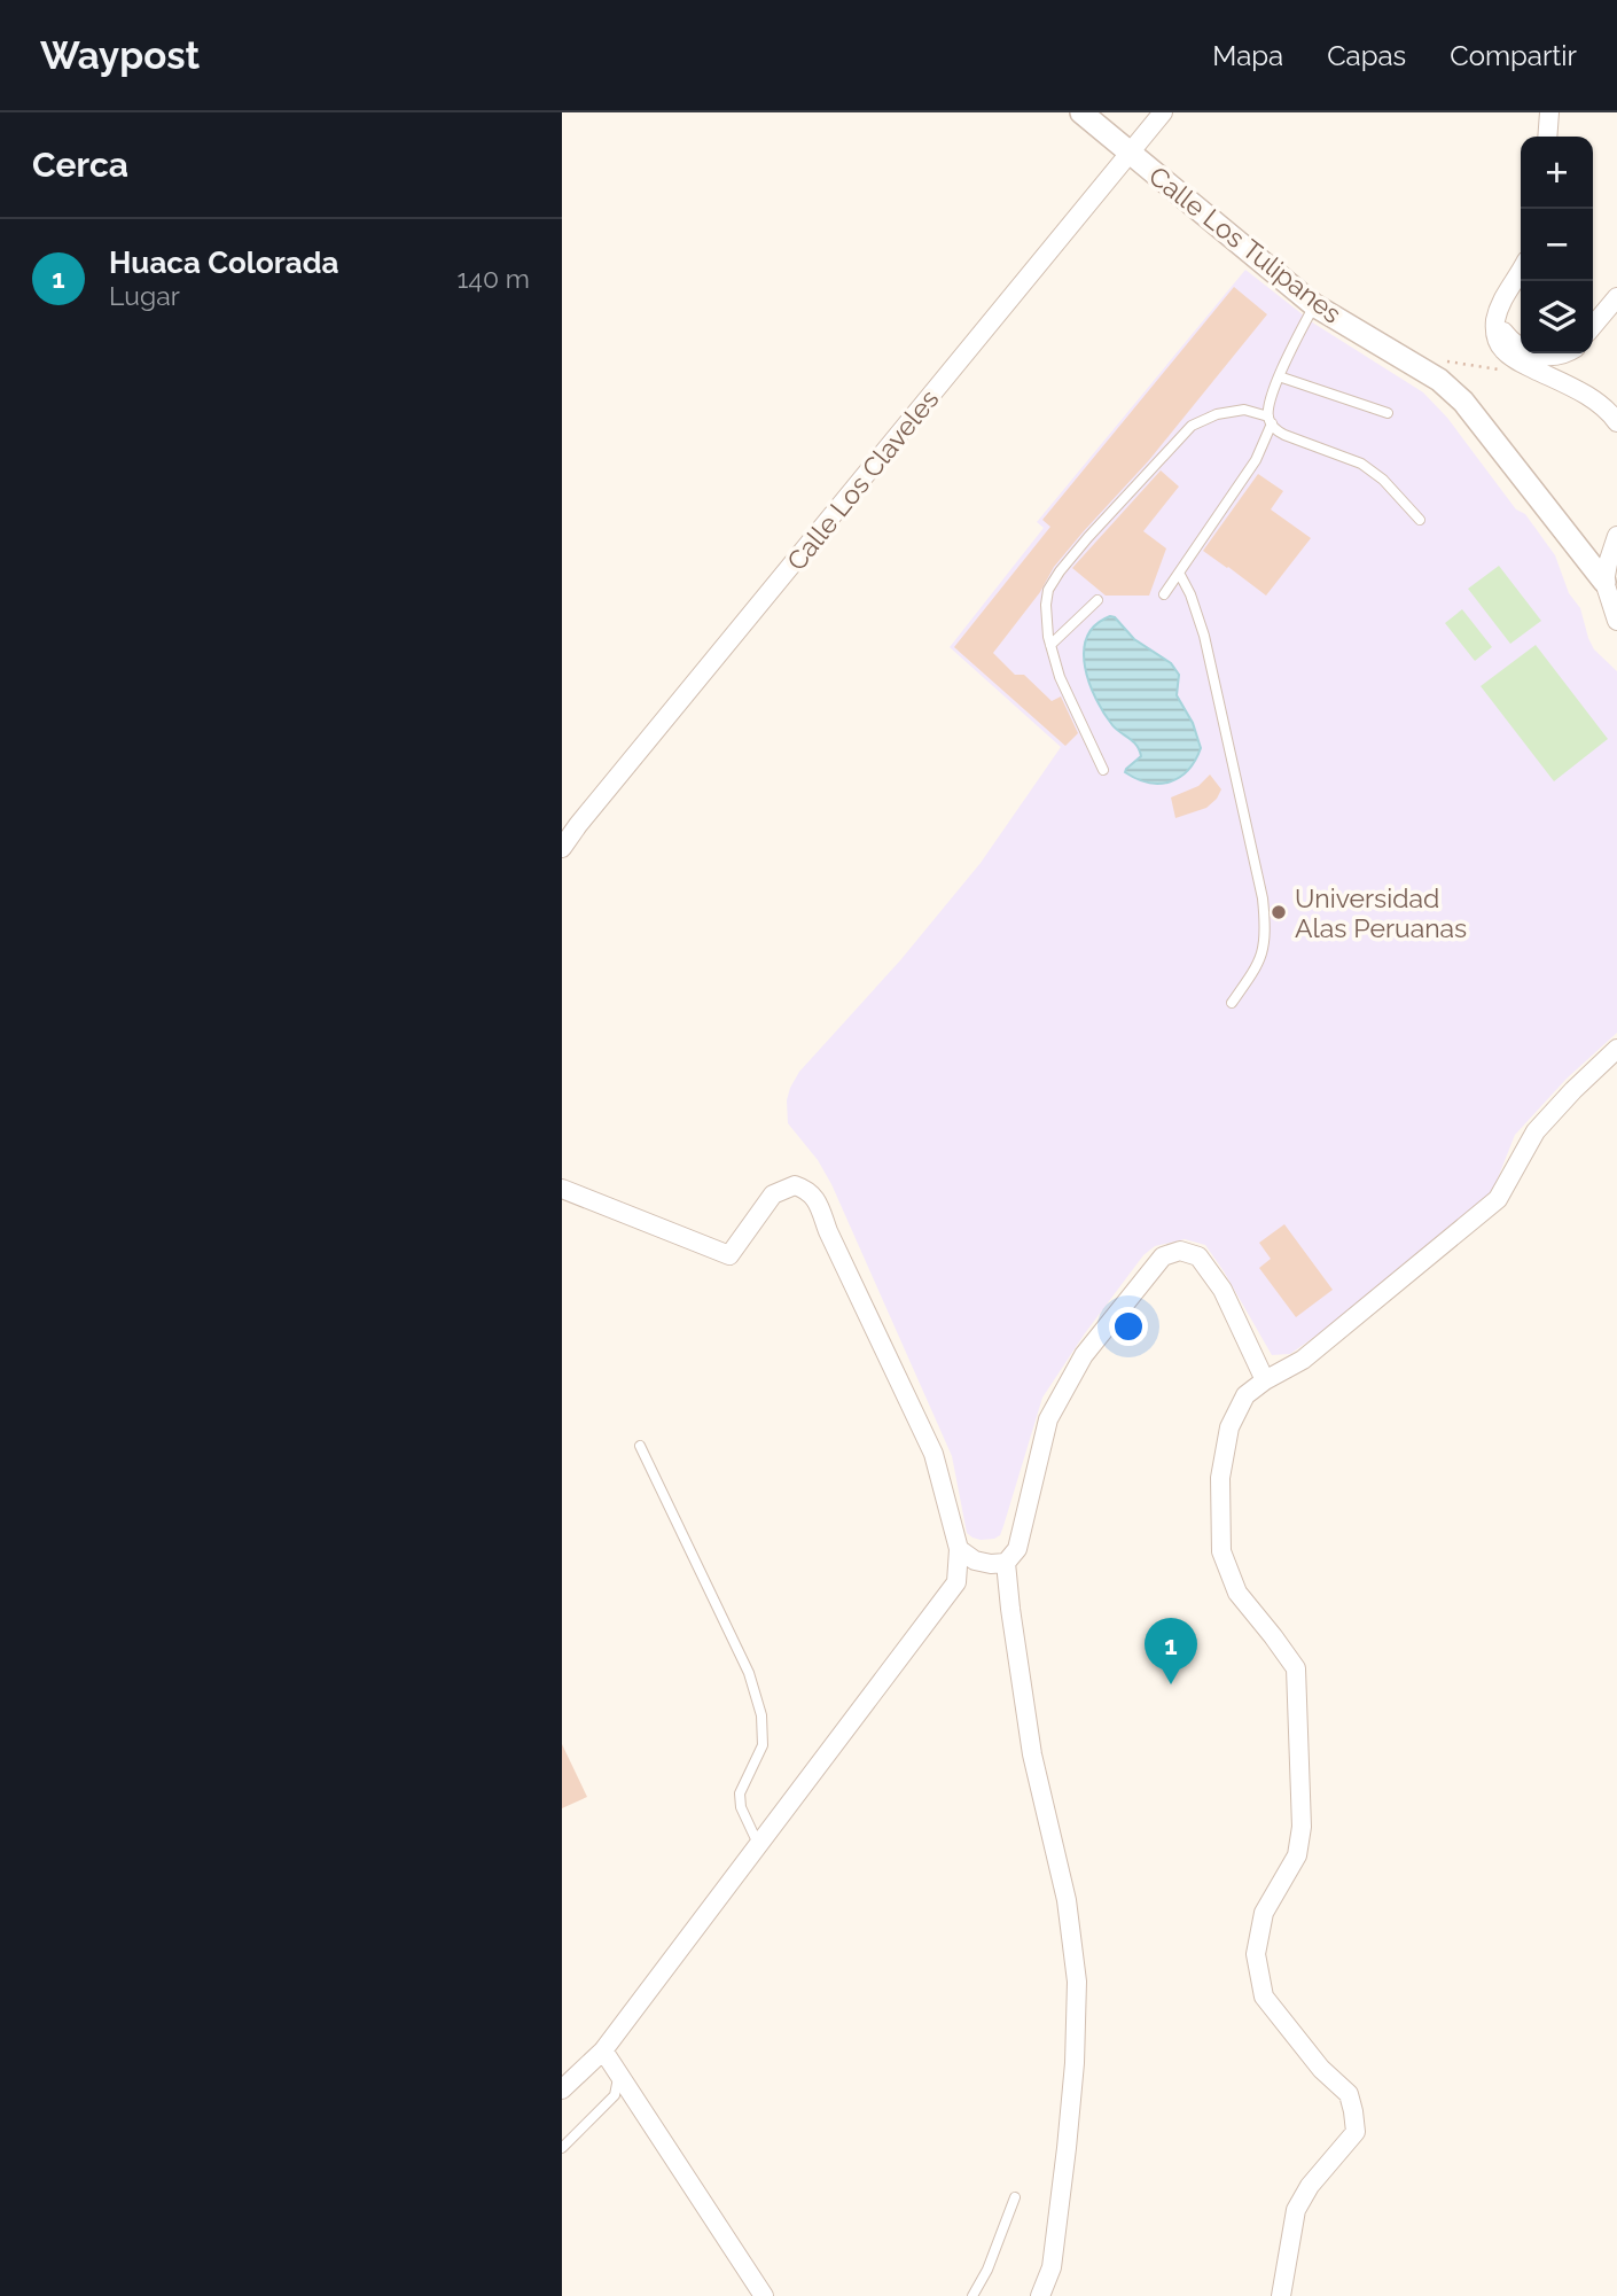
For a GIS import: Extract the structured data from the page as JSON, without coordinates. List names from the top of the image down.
{
  "streets": {
    "street": ["Calle Los Tulipanes", "Calle Los Claveles"]
  },
  "crossings": [
    ["Calle Los Tulipanes", "Calle Los Claveles"]
  ],
  "places": ["Universidad Alas Peruanas"],
  "page": {
    "header": "Waypost",
    "nav": ["Mapa", "Capas", "Compartir"],
    "heading": "Cerca",
    "map_buttons": ["+", "−"],
    "list": [
      {
        "mark": "1",
        "name": "Huaca Colorada",
        "note": "Lugar",
        "value": "140 m"
      }
    ],
    "pins": "1"
  }
}
